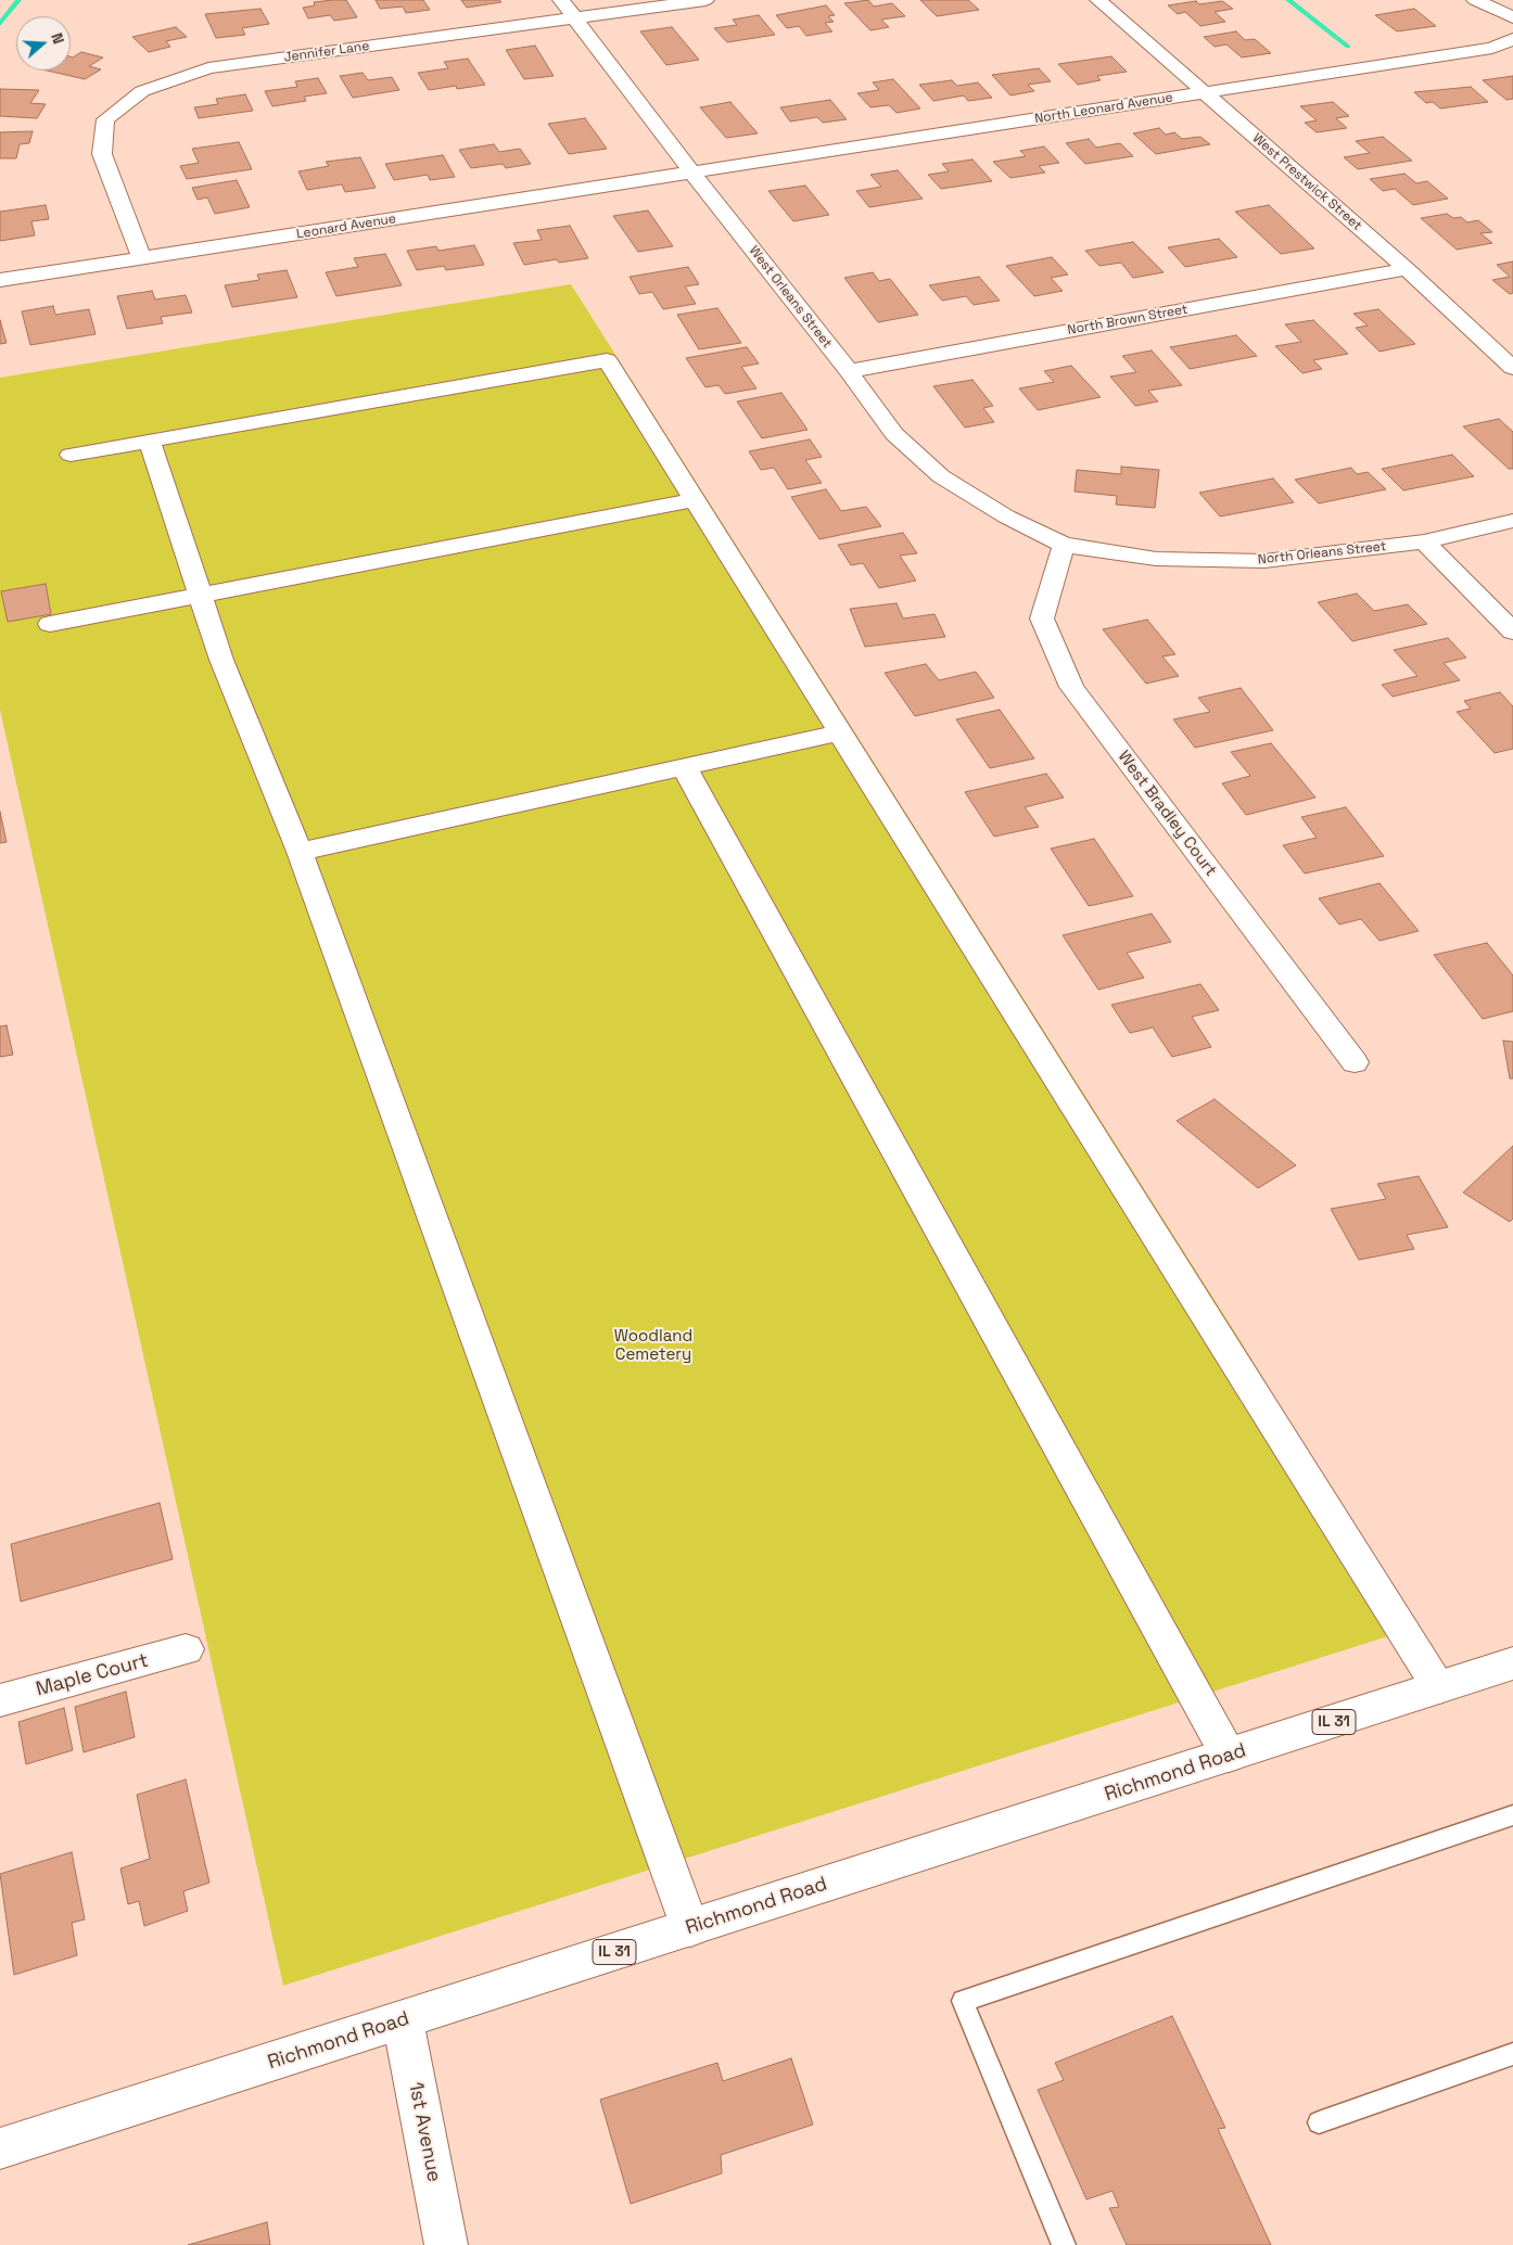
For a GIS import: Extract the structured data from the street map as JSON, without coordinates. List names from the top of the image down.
{
  "streets": {
    "street": [
      "Jennifer Lane",
      "North Leonard Avenue",
      "West Prestwick Street",
      "Leonard Avenue",
      "West Orleans Street",
      "North Brown Street",
      "North Orleans Street",
      "West Bradley Court",
      "Maple Court",
      "IL 31",
      "Richmond Road",
      "1st Avenue"
    ]
  },
  "crossings": [
    ["Jennifer Lane", "Leonard Avenue"],
    ["Jennifer Lane", "West Orleans Street"],
    ["North Leonard Avenue", "West Prestwick Street"],
    ["North Leonard Avenue", "Leonard Avenue"],
    ["North Leonard Avenue", "West Orleans Street"],
    ["West Prestwick Street", "North Brown Street"],
    ["Leonard Avenue", "West Orleans Street"],
    ["West Orleans Street", "North Brown Street"],
    ["West Orleans Street", "North Orleans Street"],
    ["West Orleans Street", "West Bradley Court"],
    ["North Orleans Street", "West Bradley Court"],
    ["Richmond Road", "1st Avenue"]
  ],
  "parks": ["Woodland Cemetery"],
  "north": "right"
}
